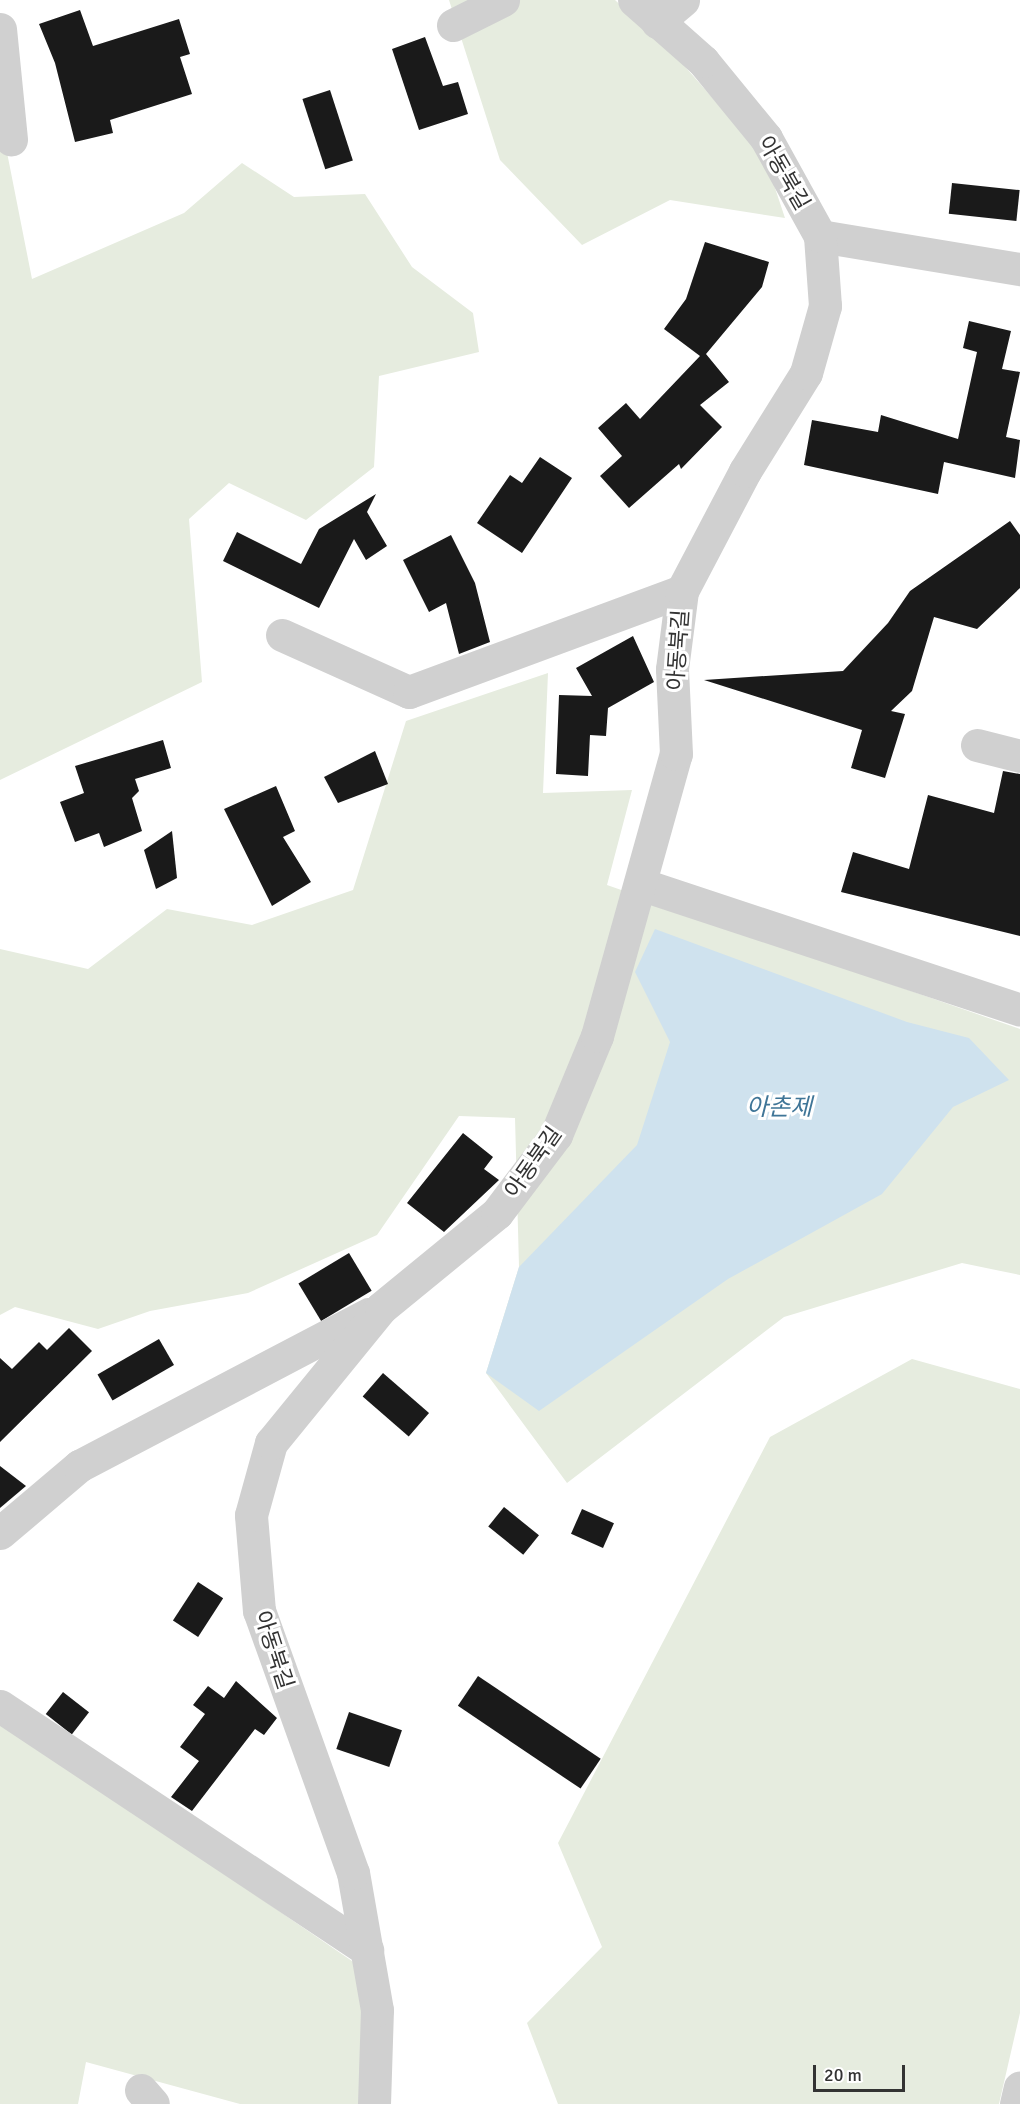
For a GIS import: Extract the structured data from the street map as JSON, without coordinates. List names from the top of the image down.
{
  "streets": {
    "street": ["아동북길"]
  },
  "water": ["아촌제"],
  "scale_bar": "20 m"
}
